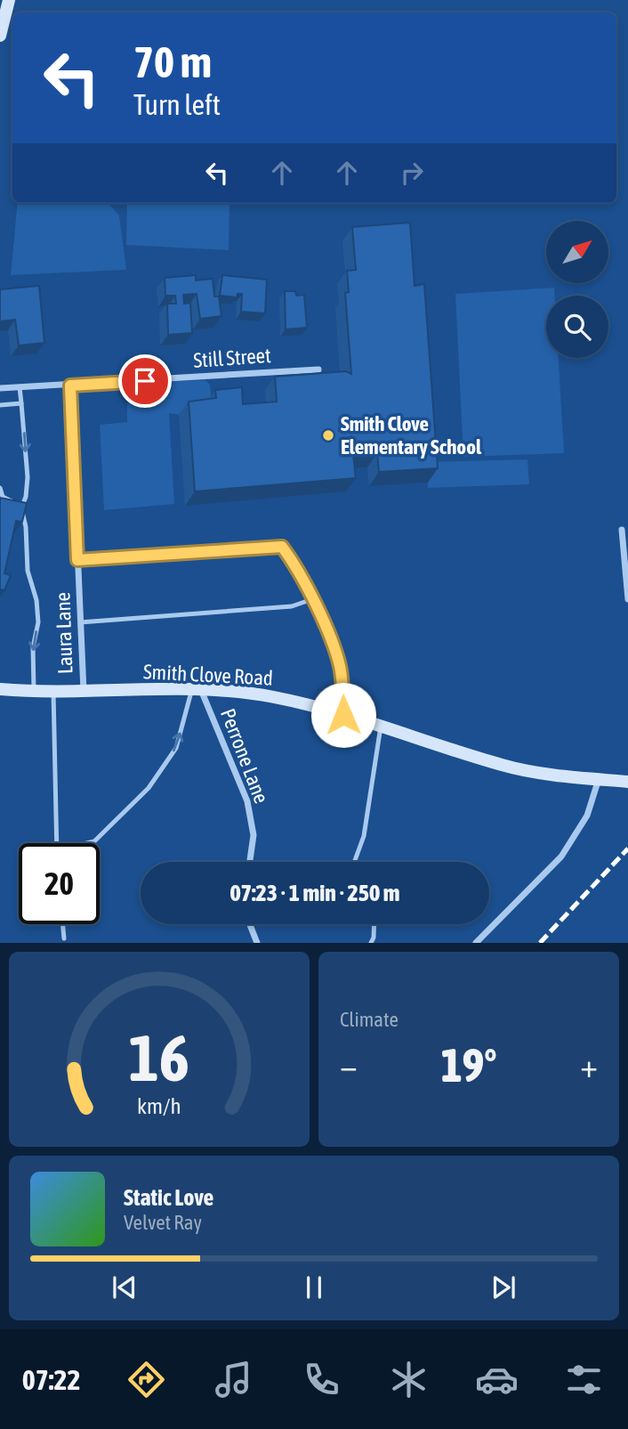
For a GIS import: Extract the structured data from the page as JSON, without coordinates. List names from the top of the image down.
{
  "streets": {
    "street": [
      "Still Street",
      "Laura Lane",
      "Smith Clove Road",
      "Perrone Lane"
    ]
  },
  "crossings": [
    ["Still Street", "Laura Lane"],
    ["Laura Lane", "Smith Clove Road"],
    ["Smith Clove Road", "Perrone Lane"]
  ],
  "places": ["Smith Clove Elementary School"],
  "north": "top right",
  "page": {
    "turn": ["70 m", "Turn left"],
    "limit": "20",
    "trip": "07:23 · 1 min · 250 m",
    "tile": "Climate",
    "heat": ["−", "19°", "+"],
    "song": ["Static Love", "Velvet Ray"],
    "tabs": "07:22",
    "gauge": ["16", "km/h"]
  }
}
